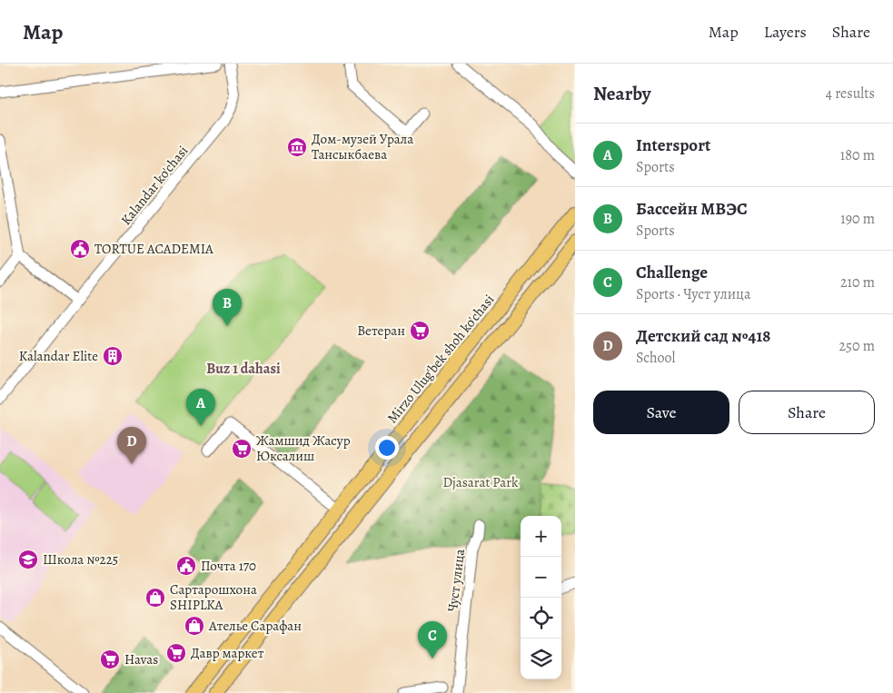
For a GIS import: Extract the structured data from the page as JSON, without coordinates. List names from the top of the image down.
{
  "streets": {
    "main road": ["Mirzo Ulug'bek shoh ko'chasi"],
    "street": ["Kalandar ko'chasi", "Чуст улица"]
  },
  "districts": ["Buz 1 dahasi"],
  "parks": ["Djasarat Park"],
  "places": {
    "museum": ["Дом-музей Урала Тансыкбаева"],
    "public building": ["TORTUE ACADEMIA", "Почта 170"],
    "supermarket": [
      "Ветеран",
      "Жамшид Жасур Юксалиш",
      "Давр маркет",
      "Havas"
    ],
    "building": ["Kalandar Elite"],
    "school or university": ["Школа №225"],
    "shop": ["Сартарошхона SHIPLKA", "Ателье Сарафан"]
  },
  "page": {
    "header": "Map",
    "nav": ["Map", "Layers", "Share"],
    "heading": ["Nearby", "4 results"],
    "list": [
      {
        "mark": "A",
        "name": "Intersport",
        "note": "Sports",
        "value": "180 m"
      },
      {
        "mark": "B",
        "name": "Бассейн МВЭС",
        "note": "Sports",
        "value": "190 m"
      },
      {
        "mark": "C",
        "name": "Challenge",
        "note": "Sports · Чуст улица",
        "value": "210 m"
      },
      {
        "mark": "D",
        "name": "Детский сад №418",
        "note": "School",
        "value": "250 m"
      }
    ],
    "pins": [
      "B",
      "A",
      "D",
      "C"
    ],
    "buttons": ["Save", "Share"],
    "map_buttons": ["+", "−"]
  }
}
